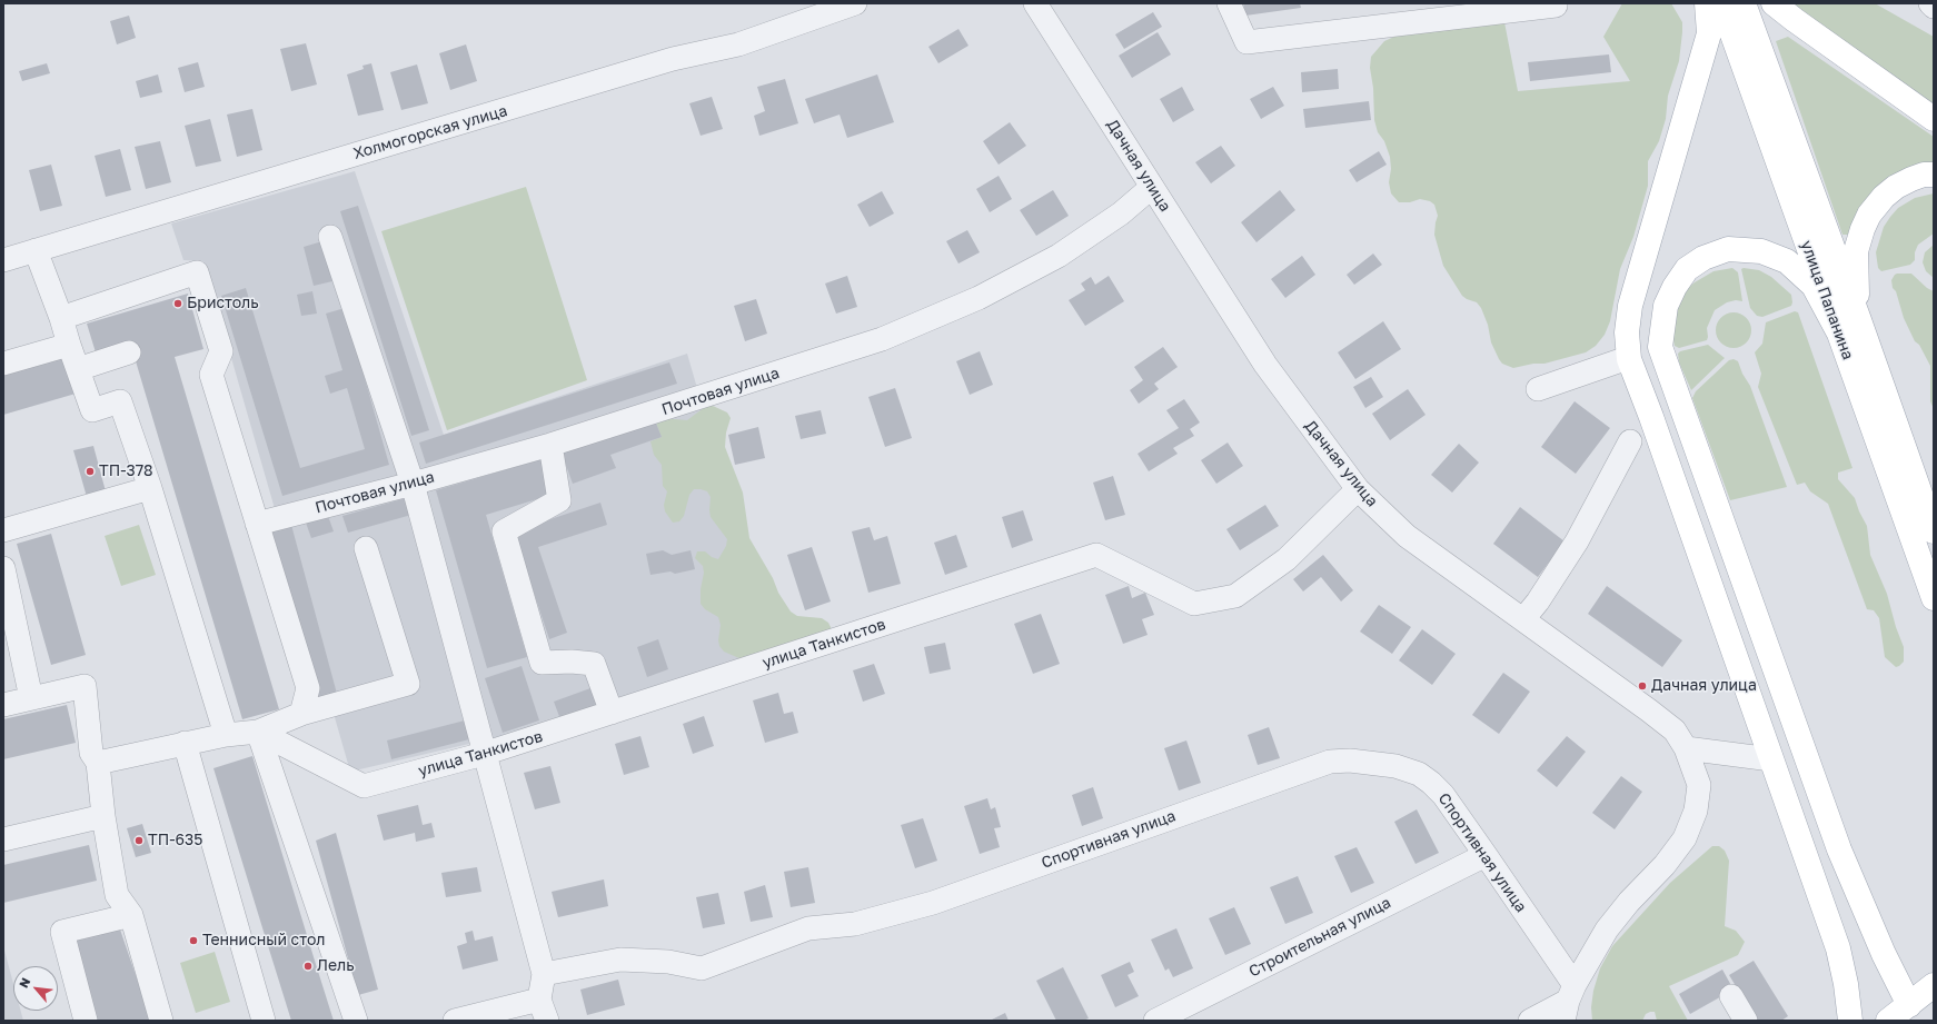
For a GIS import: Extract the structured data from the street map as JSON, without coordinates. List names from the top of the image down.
{
  "streets": {
    "main road": ["улица Папанина"],
    "street": [
      "Холмогорская улица",
      "Дачная улица",
      "Почтовая улица",
      "улица Танкистов",
      "Спортивная улица",
      "Строительная улица"
    ]
  },
  "crossings": [
    ["Дачная улица", "Почтовая улица"],
    ["Дачная улица", "улица Танкистов"],
    ["Дачная улица", "Спортивная улица"],
    ["Спортивная улица", "Строительная улица"]
  ],
  "places": [
    "Бристоль",
    "ТП-378",
    "Дачная улица",
    "ТП-635",
    "Теннисный стол",
    "Лель"
  ],
  "north": "top left"
}
